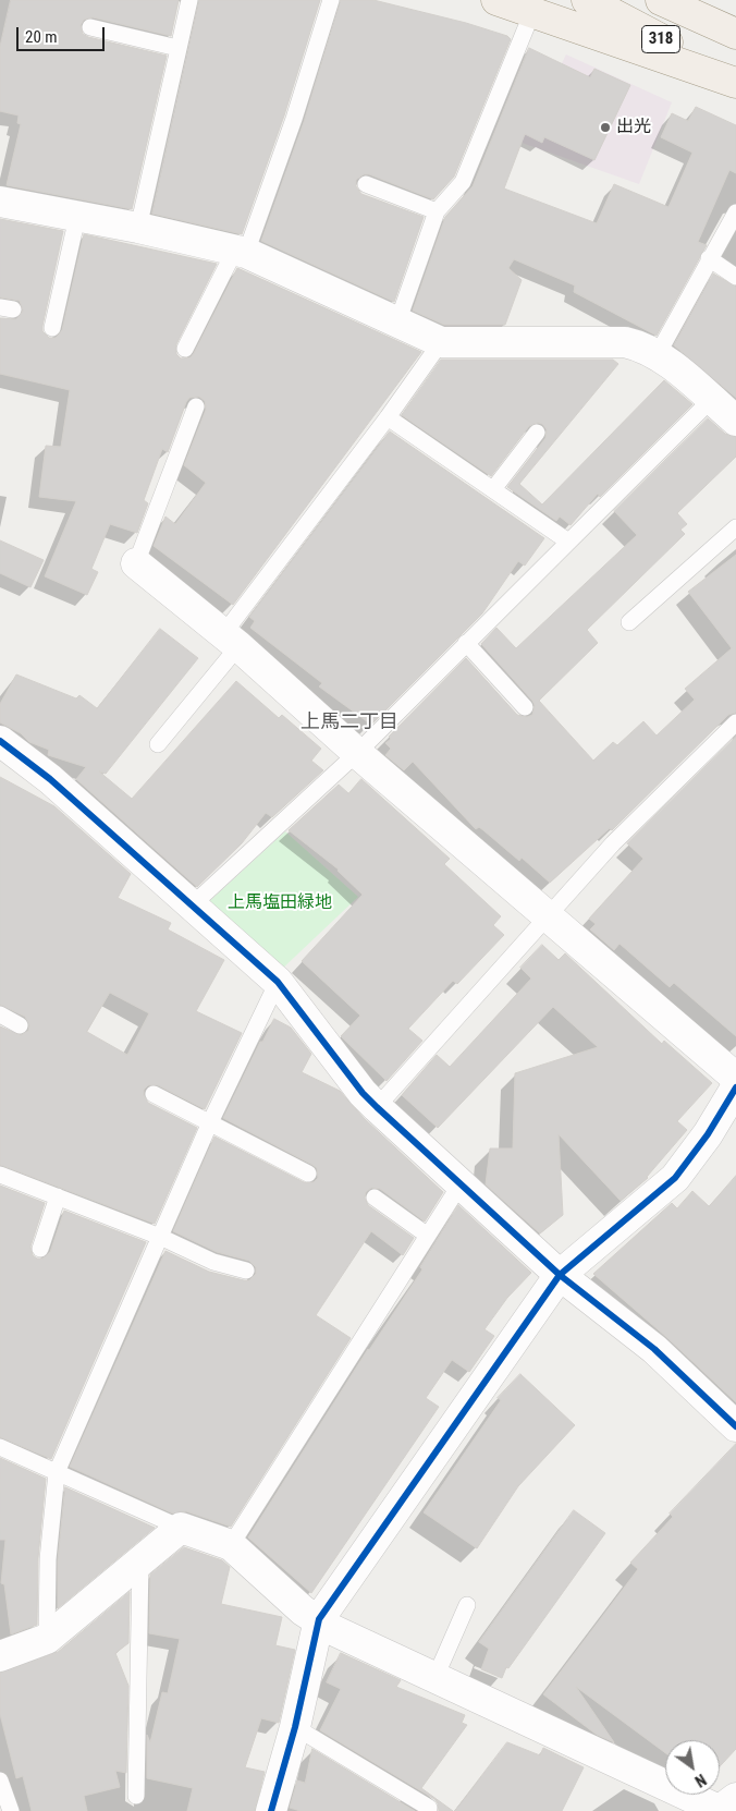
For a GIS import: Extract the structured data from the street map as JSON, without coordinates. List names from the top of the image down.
{
  "streets": {
    "main road": ["318"]
  },
  "districts": ["上馬二丁目"],
  "parks": ["上馬塩田緑地"],
  "places": ["出光"],
  "scale_bar": "20 m",
  "north": "bottom right"
}
